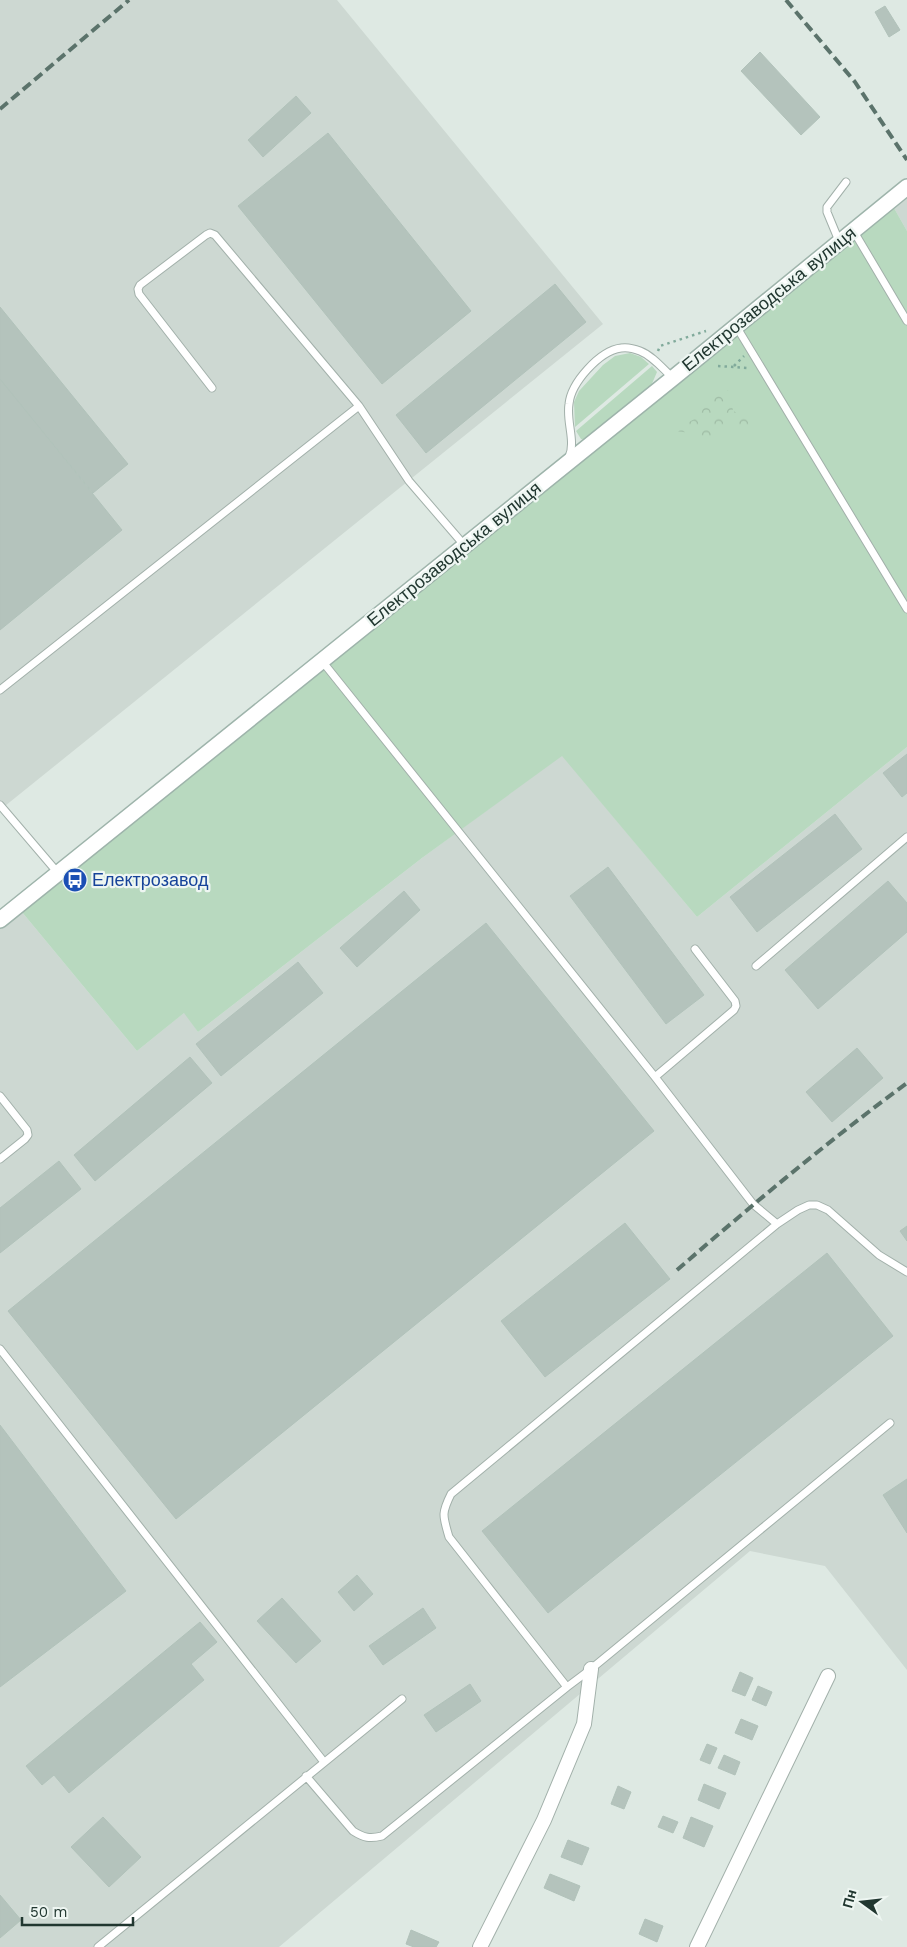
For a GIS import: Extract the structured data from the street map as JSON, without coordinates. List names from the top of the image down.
{
  "streets": {
    "main road": ["Електрозаводська вулиця"]
  },
  "places": {
    "bus stop": ["Електрозавод"]
  },
  "scale_bar": "50 m",
  "north": "left"
}
